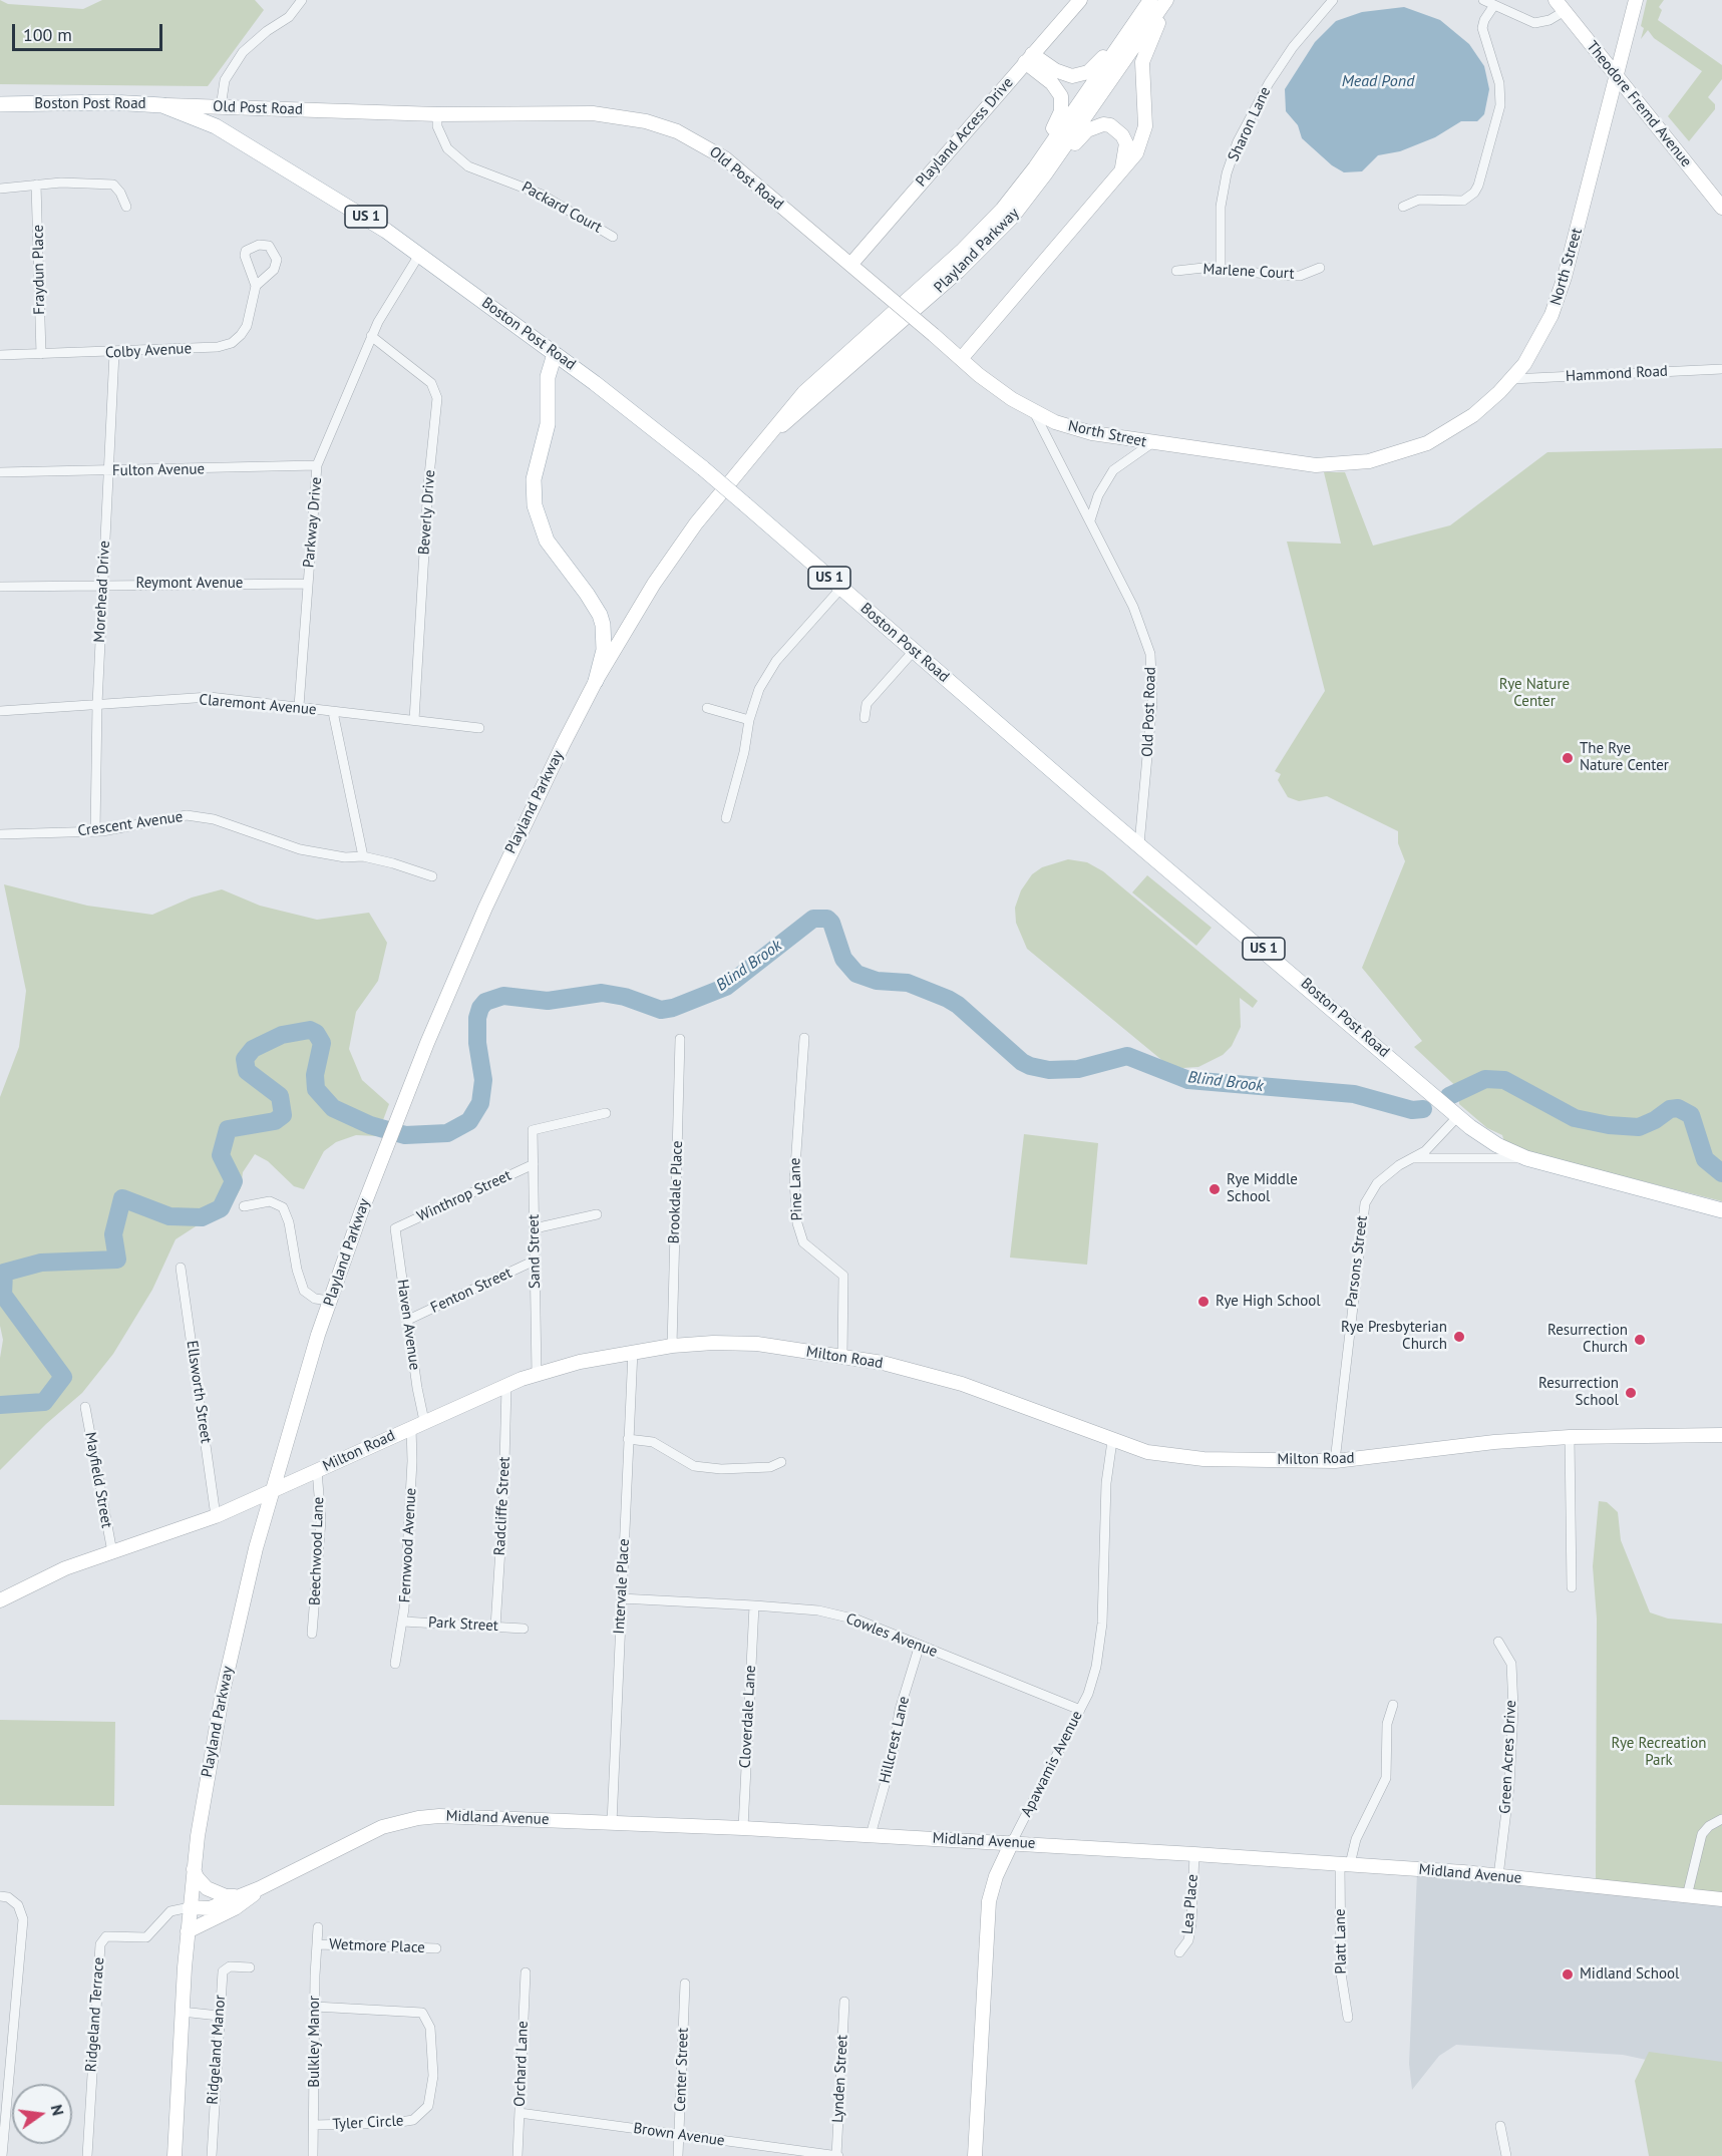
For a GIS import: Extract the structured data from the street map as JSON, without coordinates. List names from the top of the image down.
{
  "streets": {
    "main road": ["Boston Post Road", "US 1"],
    "street": [
      "Theodore Fremd Avenue",
      "Old Post Road",
      "Sharon Lane",
      "Playland Access Drive",
      "Packard Court",
      "Playland Parkway",
      "North Street",
      "Fraydun Place",
      "Marlene Court",
      "Colby Avenue",
      "Hammond Road",
      "Fulton Avenue",
      "Beverly Drive",
      "Parkway Drive",
      "Reymont Avenue",
      "Morehead Drive",
      "Claremont Avenue",
      "Crescent Avenue",
      "Pine Lane",
      "Brookdale Place",
      "Winthrop Street",
      "Sand Street",
      "Parsons Street",
      "Fenton Street",
      "Haven Avenue",
      "Milton Road",
      "Ellsworth Street",
      "Mayfield Street",
      "Radcliffe Street",
      "Fernwood Avenue",
      "Beechwood Lane",
      "Intervale Place",
      "Park Street",
      "Cowles Avenue",
      "Cloverdale Lane",
      "Hillcrest Lane",
      "Green Acres Drive",
      "Apawamis Avenue",
      "Midland Avenue",
      "Lea Place",
      "Platt Lane",
      "Wetmore Place",
      "Ridgeland Terrace",
      "Bulkley Manor",
      "Ridgeland Manor",
      "Orchard Lane",
      "Center Street",
      "Lynden Street",
      "Tyler Circle",
      "Brown Avenue"
    ]
  },
  "crossings": [
    ["Boston Post Road", "Old Post Road"],
    ["Boston Post Road", "Parkway Drive"],
    ["Boston Post Road", "Parsons Street"],
    ["Theodore Fremd Avenue", "North Street"],
    ["Old Post Road", "Playland Access Drive"],
    ["Old Post Road", "Packard Court"],
    ["Old Post Road", "North Street"],
    ["Sharon Lane", "Marlene Court"],
    ["Playland Parkway", "Milton Road"],
    ["Playland Parkway", "Midland Avenue"],
    ["Playland Parkway", "Ridgeland Terrace"],
    ["North Street", "Hammond Road"],
    ["Fraydun Place", "Colby Avenue"],
    ["Colby Avenue", "Morehead Drive"],
    ["Fulton Avenue", "Parkway Drive"],
    ["Fulton Avenue", "Morehead Drive"],
    ["Beverly Drive", "Parkway Drive"],
    ["Beverly Drive", "Claremont Avenue"],
    ["Parkway Drive", "Reymont Avenue"],
    ["Parkway Drive", "Claremont Avenue"],
    ["Reymont Avenue", "Morehead Drive"],
    ["Morehead Drive", "Claremont Avenue"],
    ["Morehead Drive", "Crescent Avenue"],
    ["Pine Lane", "Milton Road"],
    ["Brookdale Place", "Milton Road"],
    ["Winthrop Street", "Sand Street"],
    ["Winthrop Street", "Haven Avenue"],
    ["Sand Street", "Fenton Street"],
    ["Sand Street", "Milton Road"],
    ["Parsons Street", "Milton Road"],
    ["Fenton Street", "Haven Avenue"],
    ["Haven Avenue", "Milton Road"],
    ["Milton Road", "Ellsworth Street"],
    ["Milton Road", "Mayfield Street"],
    ["Milton Road", "Radcliffe Street"],
    ["Milton Road", "Fernwood Avenue"],
    ["Milton Road", "Beechwood Lane"],
    ["Milton Road", "Intervale Place"],
    ["Milton Road", "Apawamis Avenue"],
    ["Radcliffe Street", "Park Street"],
    ["Fernwood Avenue", "Park Street"],
    ["Intervale Place", "Cowles Avenue"],
    ["Intervale Place", "Midland Avenue"],
    ["Cowles Avenue", "Cloverdale Lane"],
    ["Cowles Avenue", "Hillcrest Lane"],
    ["Cowles Avenue", "Apawamis Avenue"],
    ["Cloverdale Lane", "Midland Avenue"],
    ["Hillcrest Lane", "Midland Avenue"],
    ["Green Acres Drive", "Midland Avenue"],
    ["Apawamis Avenue", "Midland Avenue"],
    ["Midland Avenue", "Lea Place"],
    ["Midland Avenue", "Platt Lane"],
    ["Midland Avenue", "Ridgeland Terrace"],
    ["Wetmore Place", "Bulkley Manor"],
    ["Bulkley Manor", "Tyler Circle"],
    ["Orchard Lane", "Brown Avenue"],
    ["Center Street", "Brown Avenue"],
    ["Lynden Street", "Brown Avenue"]
  ],
  "water": ["Mead Pond", "Blind Brook"],
  "parks": ["Rye Nature Center", "Rye Recreation Park"],
  "places": [
    "The Rye Nature Center",
    "Rye Middle School",
    "Rye High School",
    "Rye Presbyterian Church",
    "Resurrection Church",
    "Resurrection School",
    "Midland School"
  ],
  "scale_bar": "100 m",
  "north": "right"
}
